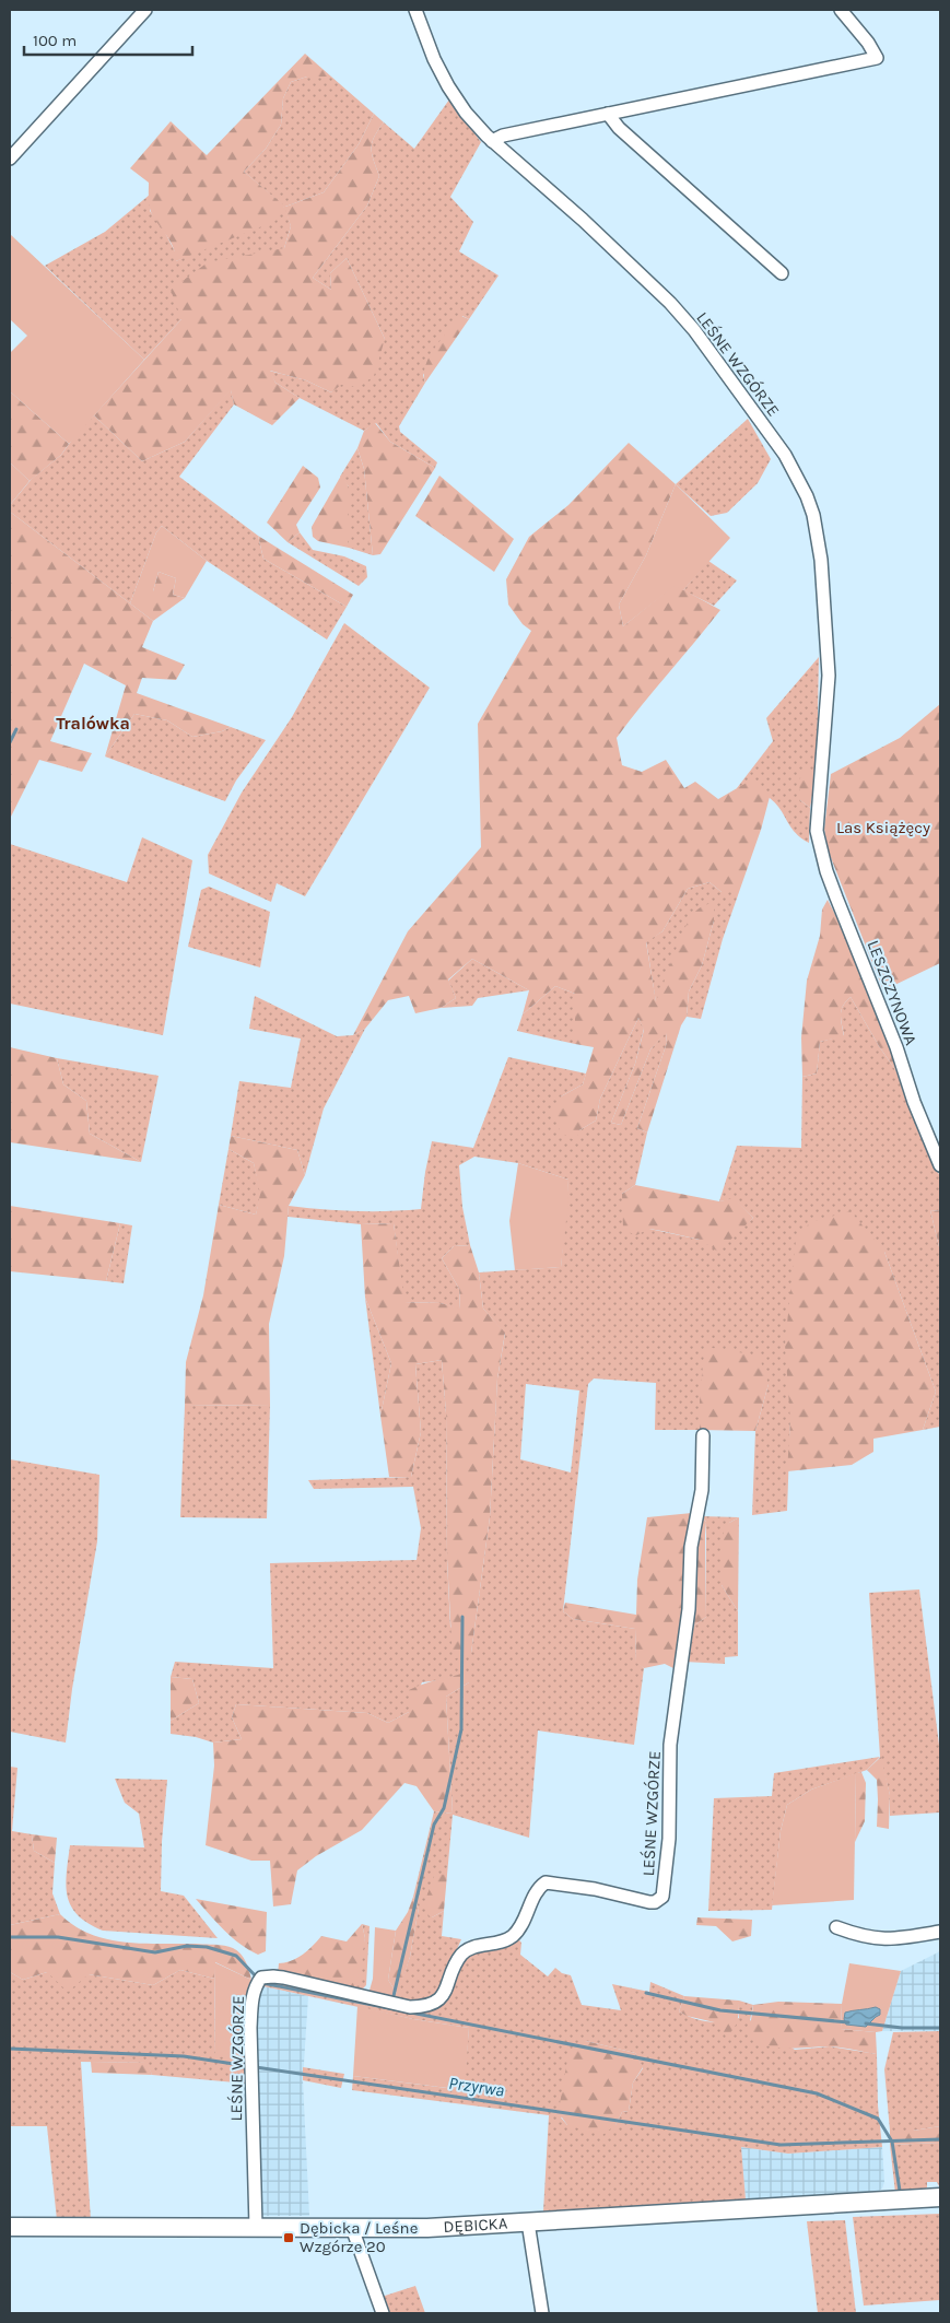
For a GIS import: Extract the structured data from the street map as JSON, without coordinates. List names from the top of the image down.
{
  "streets": {
    "street": ["LEŚNE WZGÓRZE", "LESZCZYNOWA", "DĘBICKA"]
  },
  "crossings": [
    ["LEŚNE WZGÓRZE", "LESZCZYNOWA"],
    ["LEŚNE WZGÓRZE", "DĘBICKA"]
  ],
  "districts": ["Tralówka"],
  "water": ["Przyrwa"],
  "parks": ["Las Książęcy"],
  "places": {
    "transit": ["Dębicka / Leśne Wzgórze 20"]
  },
  "scale_bar": "100 m"
}
